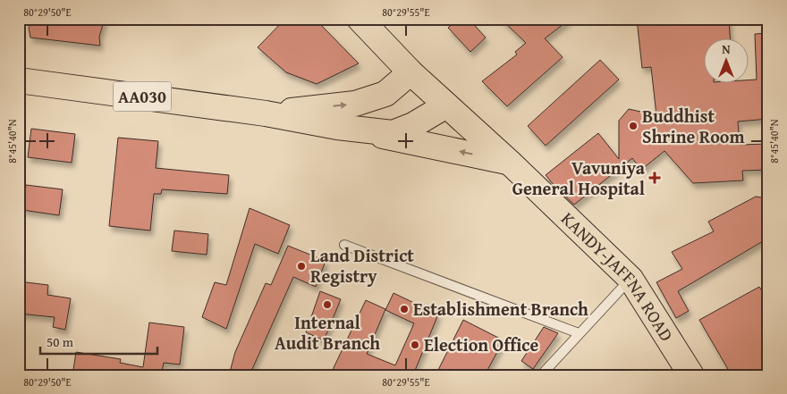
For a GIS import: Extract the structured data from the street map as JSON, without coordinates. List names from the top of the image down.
{
  "streets": {
    "highway": ["AA030", "KANDY-JAFFNA ROAD"]
  },
  "crossings": [
    ["AA030", "KANDY-JAFFNA ROAD"]
  ],
  "places": {
    "other": [
      "Buddhist Shrine Room",
      "Land District Registry",
      "Internal Audit Branch",
      "Establishment Branch",
      "Election Office"
    ],
    "health": ["Vavuniya General Hospital"]
  },
  "scale_bar": "50 m",
  "north": "top",
  "coordinates": ["80°29'50\"E", "80°29'55\"E", "8°45'40\"N"]
}
